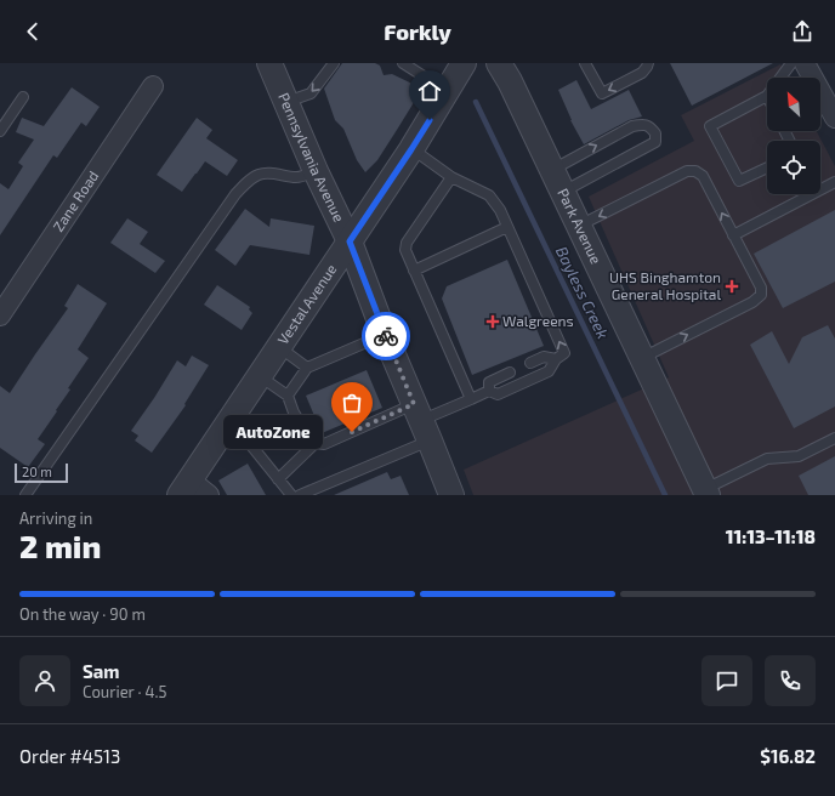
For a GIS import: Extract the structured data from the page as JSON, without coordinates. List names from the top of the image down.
{
  "streets": {
    "street": [
      "Pennsylvania Avenue",
      "Zane Road",
      "Park Avenue",
      "Vestal Avenue"
    ]
  },
  "crossings": [
    ["Pennsylvania Avenue", "Vestal Avenue"]
  ],
  "water": ["Bayless Creek"],
  "places": {
    "health": ["UHS Binghamton General Hospital", "Walgreens"],
    "other": ["AutoZone"]
  },
  "scale_bar": "20 m",
  "north": "top left",
  "page": {
    "header": "Forkly",
    "bubble": "AutoZone",
    "scale": "20 m",
    "heading": ["2 min", "Arriving in", "11:13–11:18"],
    "panel": [
      "Sam",
      "Courier · 4.5",
      "Order #4513",
      "$16.82"
    ],
    "bar": "On the way · 90 m"
  }
}
